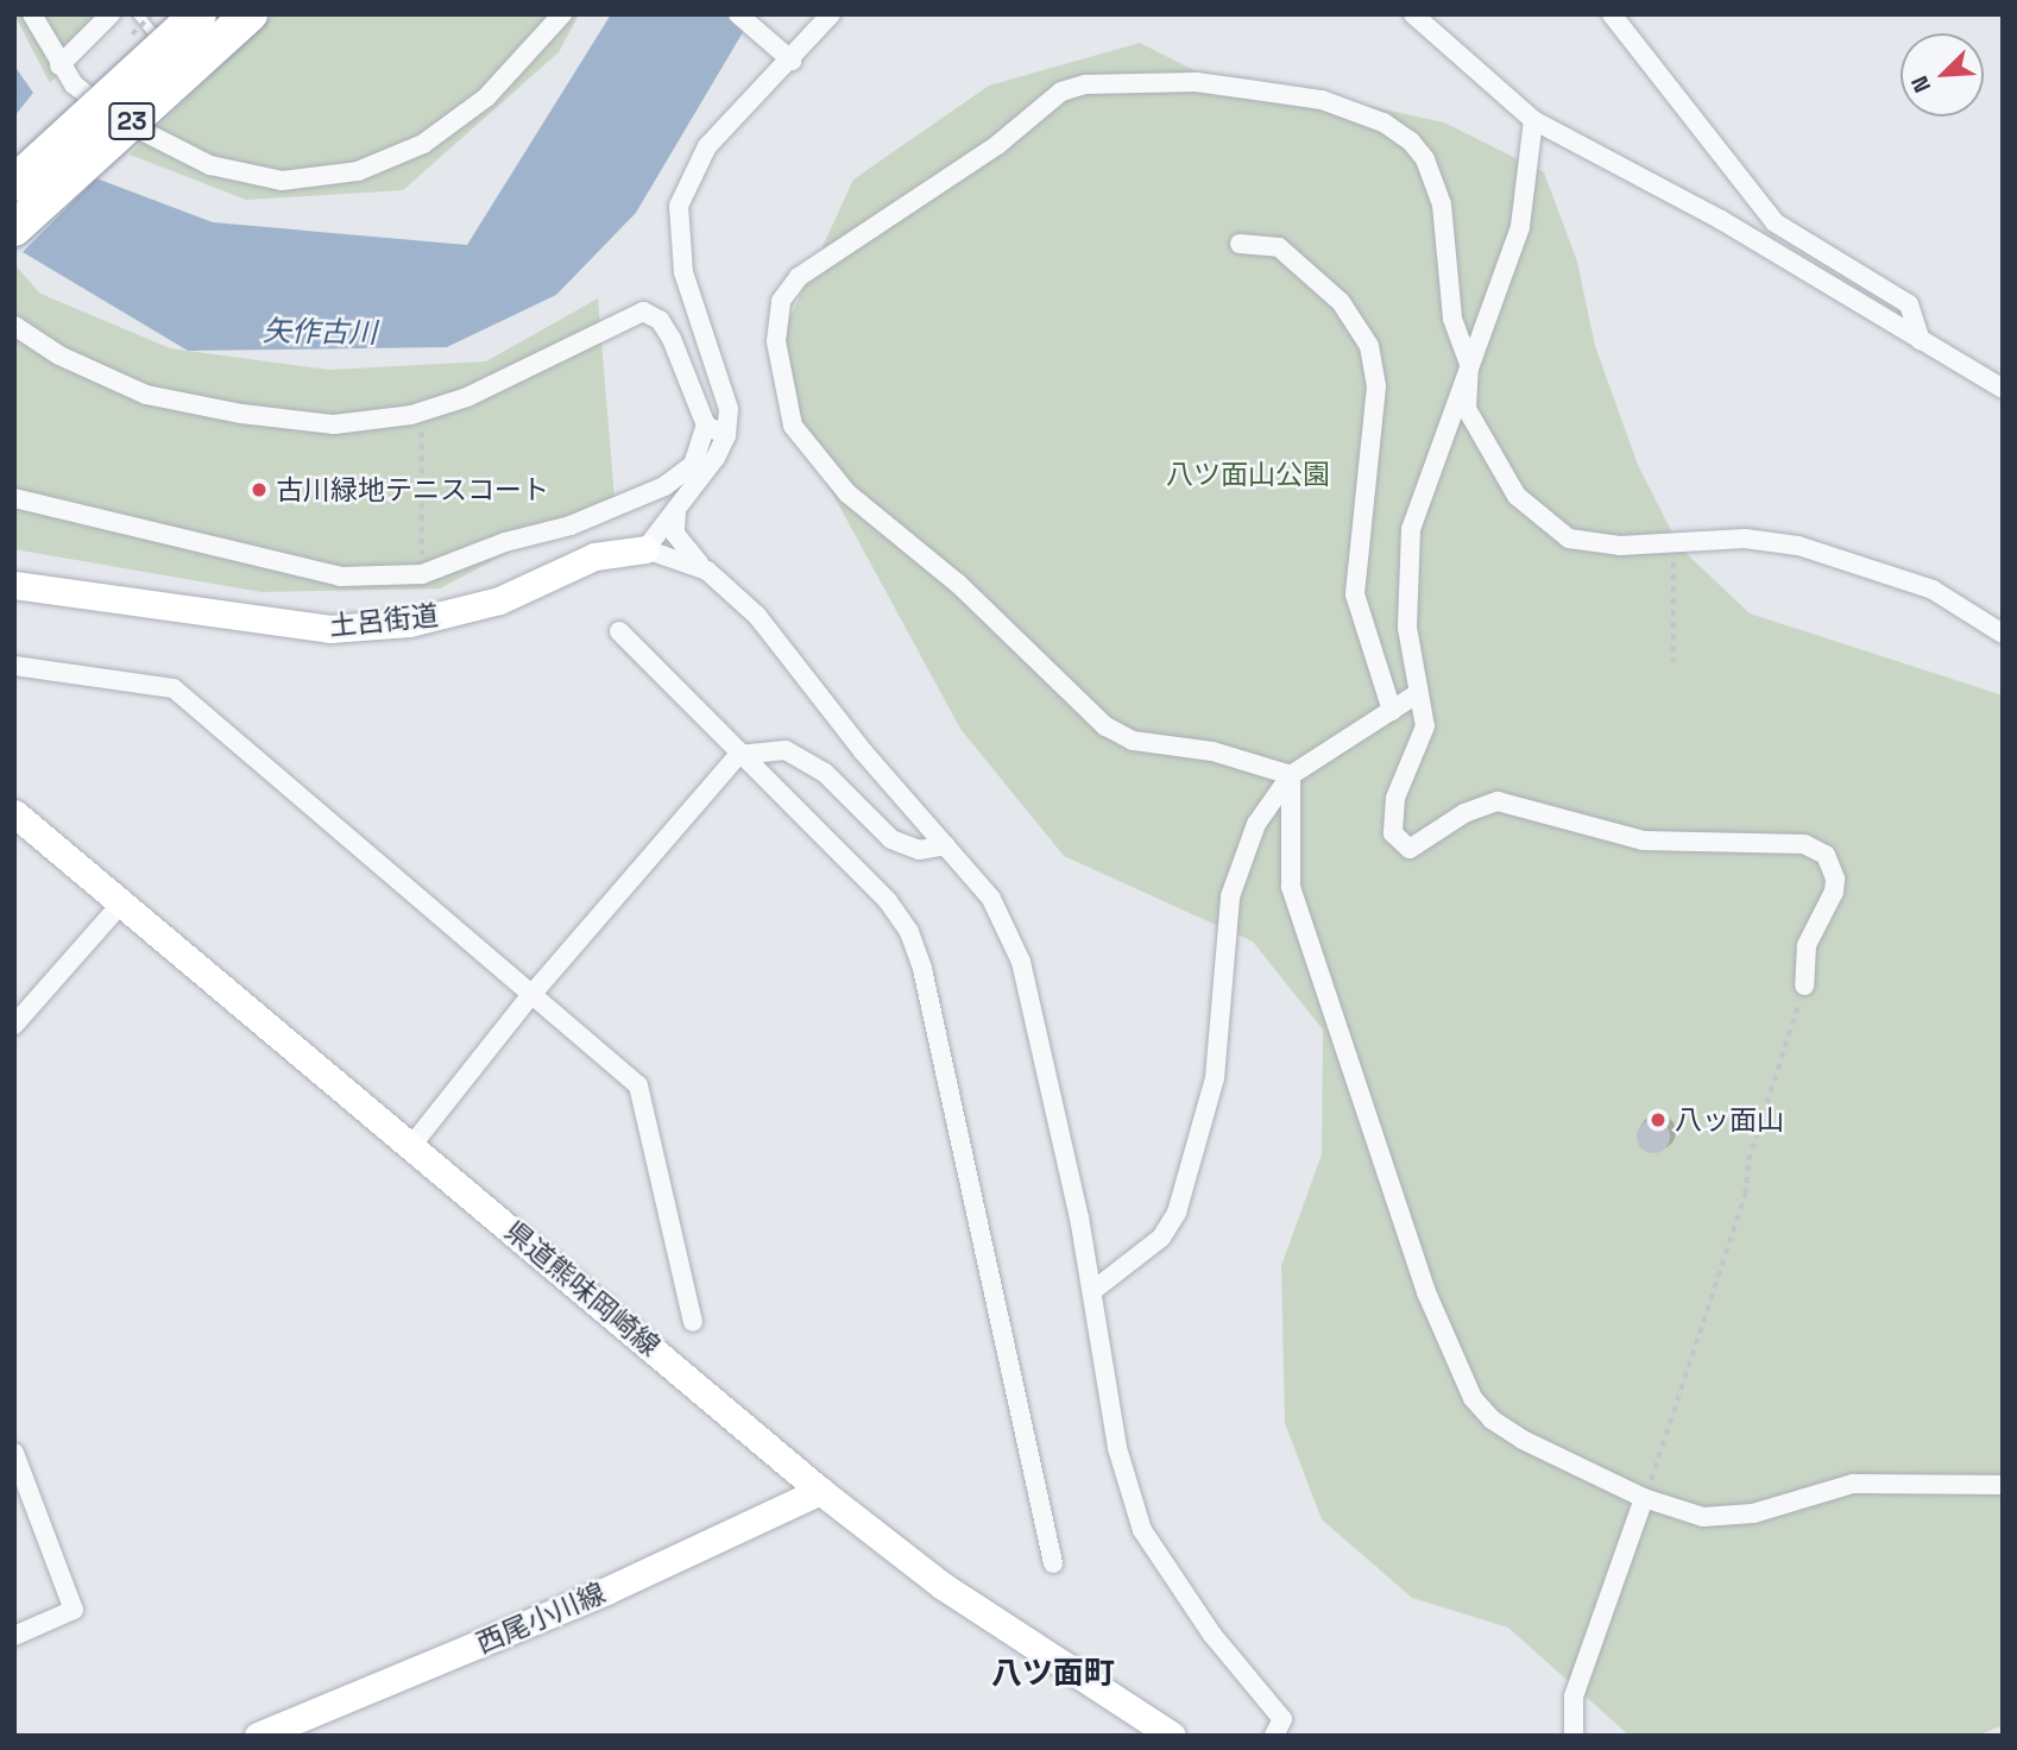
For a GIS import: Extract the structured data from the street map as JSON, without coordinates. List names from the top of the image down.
{
  "streets": {
    "highway": ["23"],
    "main road": ["土呂街道", "県道熊味岡崎線", "西尾小川線"]
  },
  "crossings": [
    ["県道熊味岡崎線", "西尾小川線"]
  ],
  "districts": ["八ツ面町"],
  "water": ["矢作古川"],
  "parks": ["八ツ面山公園"],
  "places": ["古川緑地テニスコート", "八ッ面山"],
  "north": "bottom left"
}
